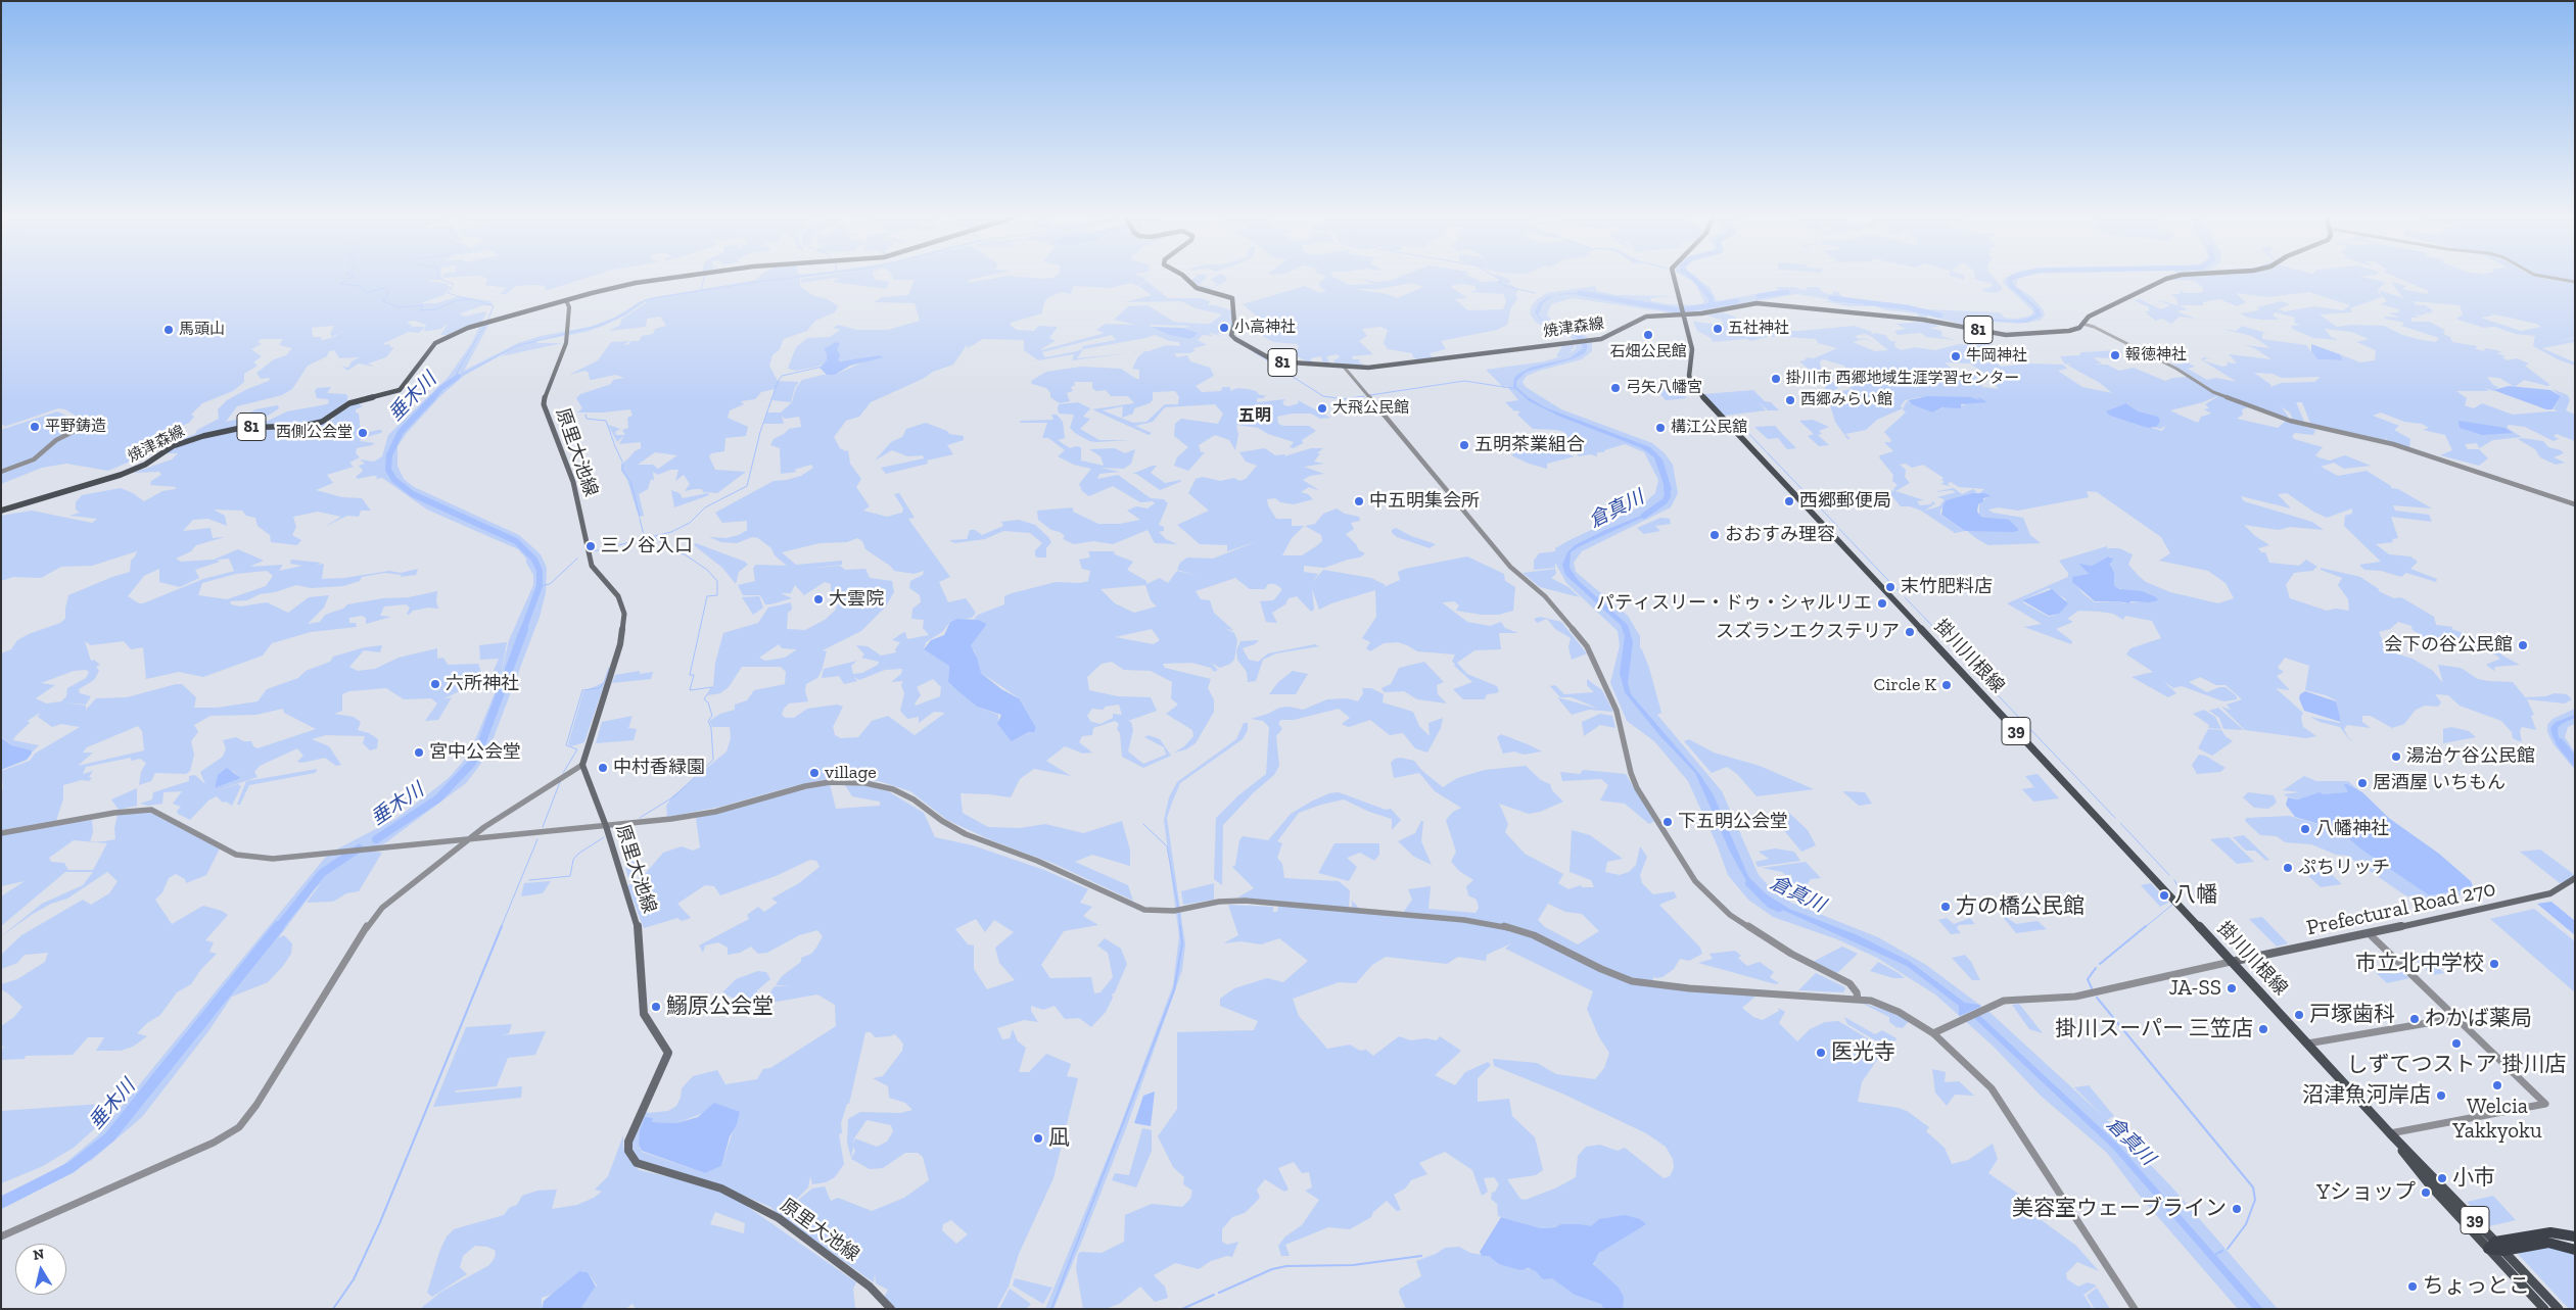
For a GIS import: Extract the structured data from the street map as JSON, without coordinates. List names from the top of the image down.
{
  "streets": {
    "main road": [
      "焼津森線",
      "81",
      "原里大池線",
      "掛川川根線",
      "39",
      "Prefectural Road 270"
    ]
  },
  "crossings": [
    ["焼津森線", "原里大池線"],
    ["焼津森線", "掛川川根線"],
    ["掛川川根線", "Prefectural Road 270"]
  ],
  "districts": ["五明"],
  "water": ["垂木川", "倉真川"],
  "places": [
    "小高神社",
    "五社神社",
    "馬頭山",
    "石畑公民館",
    "報徳神社",
    "牛岡神社",
    "掛川市 西郷地域生涯学習センター",
    "弓矢八幡宮",
    "西郷みらい館",
    "大飛公民館",
    "平野鋳造",
    "構江公民舘",
    "西側公会堂",
    "五明茶業組合",
    "中五明集会所",
    "西郷郵便局",
    "おおすみ理容",
    "三ノ谷入口",
    "末竹肥料店",
    "大雲院",
    "パティスリー・ドゥ・シャルリエ",
    "スズランエクステリア",
    "会下の谷公民館",
    "六所神社",
    "Circle K",
    "宮中公会堂",
    "湯治ケ谷公民館",
    "中村香緑園",
    "village",
    "居酒屋 いちもん",
    "下五明公会堂",
    "八幡神社",
    "ぷちリッチ",
    "八幡",
    "方の橋公民館",
    "市立北中学校",
    "JA-SS",
    "鰯原公会堂",
    "戸塚歯科",
    "わかば薬局",
    "掛川スーパー 三笠店",
    "しずてつストア 掛川店",
    "医光寺",
    "Welcia Yakkyoku",
    "沼津魚河岸店",
    "凪",
    "小市",
    "Yショップ",
    "美容室ウェーブライン",
    "ちょっとこ"
  ],
  "north": "top"
}
